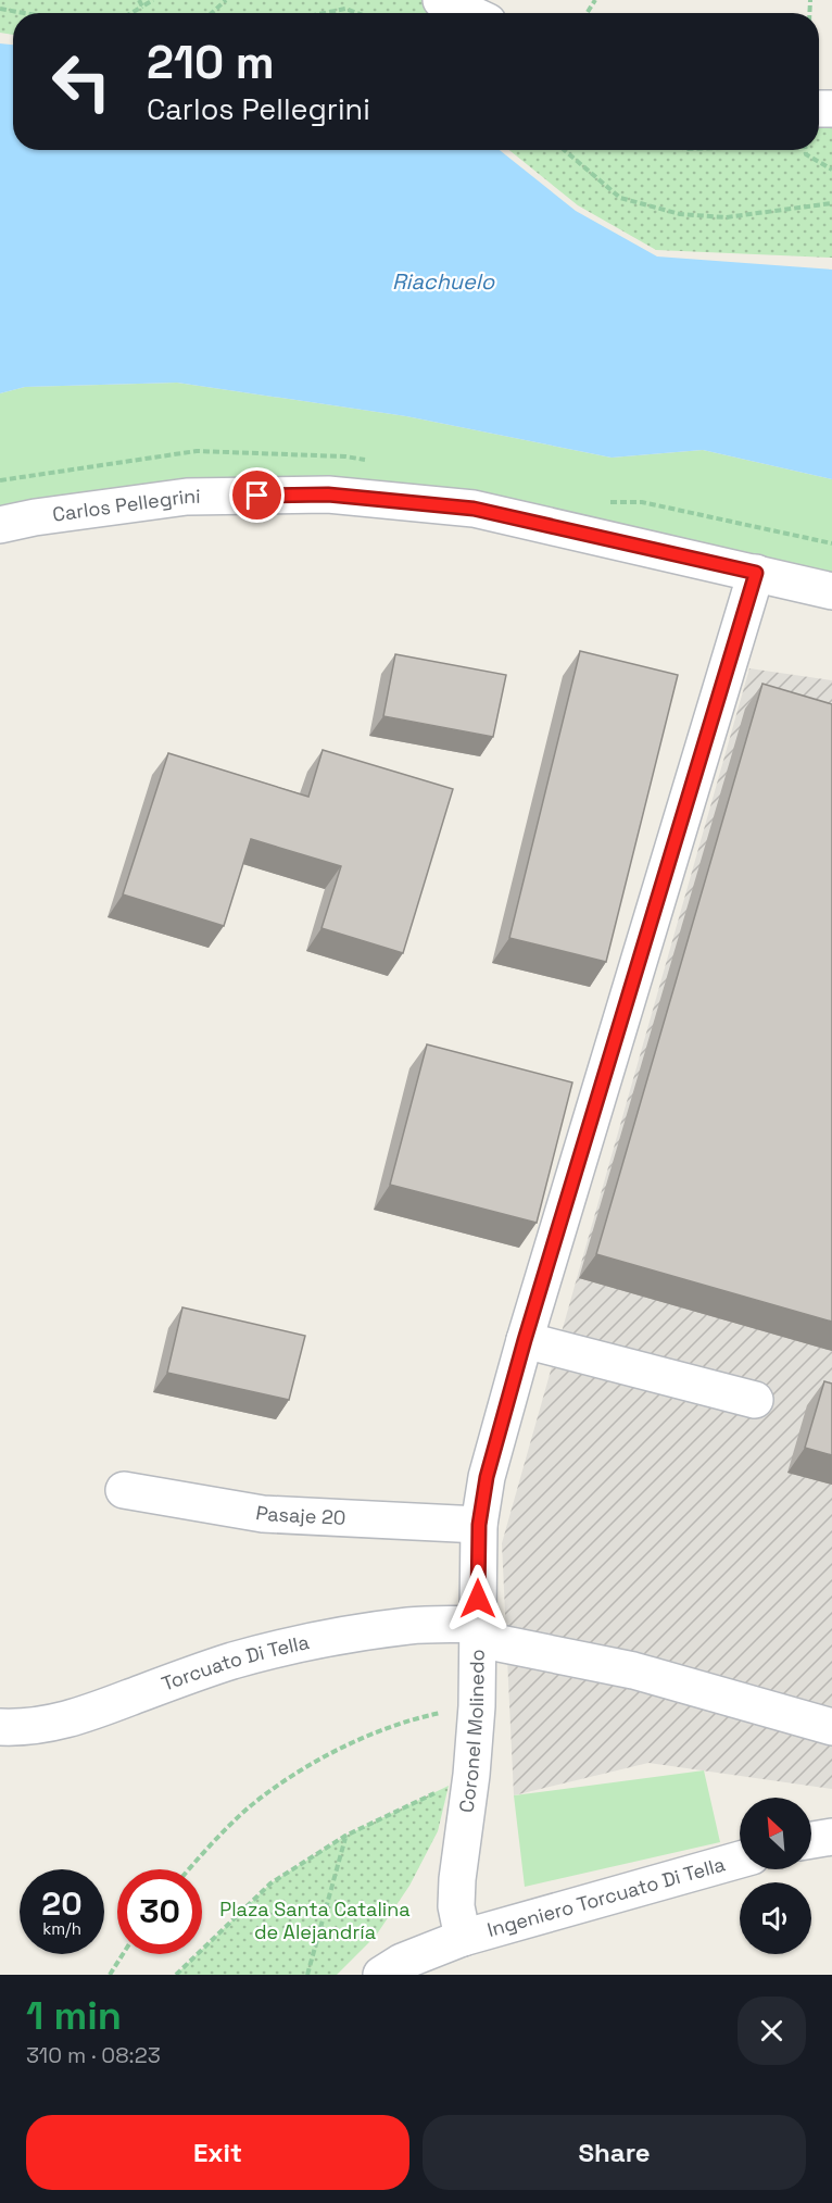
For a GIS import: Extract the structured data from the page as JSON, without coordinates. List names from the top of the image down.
{
  "streets": {
    "street": [
      "Carlos Pellegrini",
      "Pasaje 20",
      "Torcuato Di Tella",
      "Coronel Molinedo",
      "Ingeniero Torcuato Di Tella"
    ]
  },
  "crossings": [
    ["Carlos Pellegrini", "Coronel Molinedo"],
    ["Pasaje 20", "Coronel Molinedo"],
    ["Torcuato Di Tella", "Coronel Molinedo"],
    ["Coronel Molinedo", "Ingeniero Torcuato Di Tella"]
  ],
  "water": ["Riachuelo"],
  "parks": ["Plaza Santa Catalina de Alejandría"],
  "north": "top left",
  "page": {
    "turn": ["210 m", "Carlos Pellegrini"],
    "speed": "20 km/h",
    "limit": "30",
    "heading": ["1 min", "310 m · 08:23"],
    "buttons": ["Exit", "Share"]
  }
}
